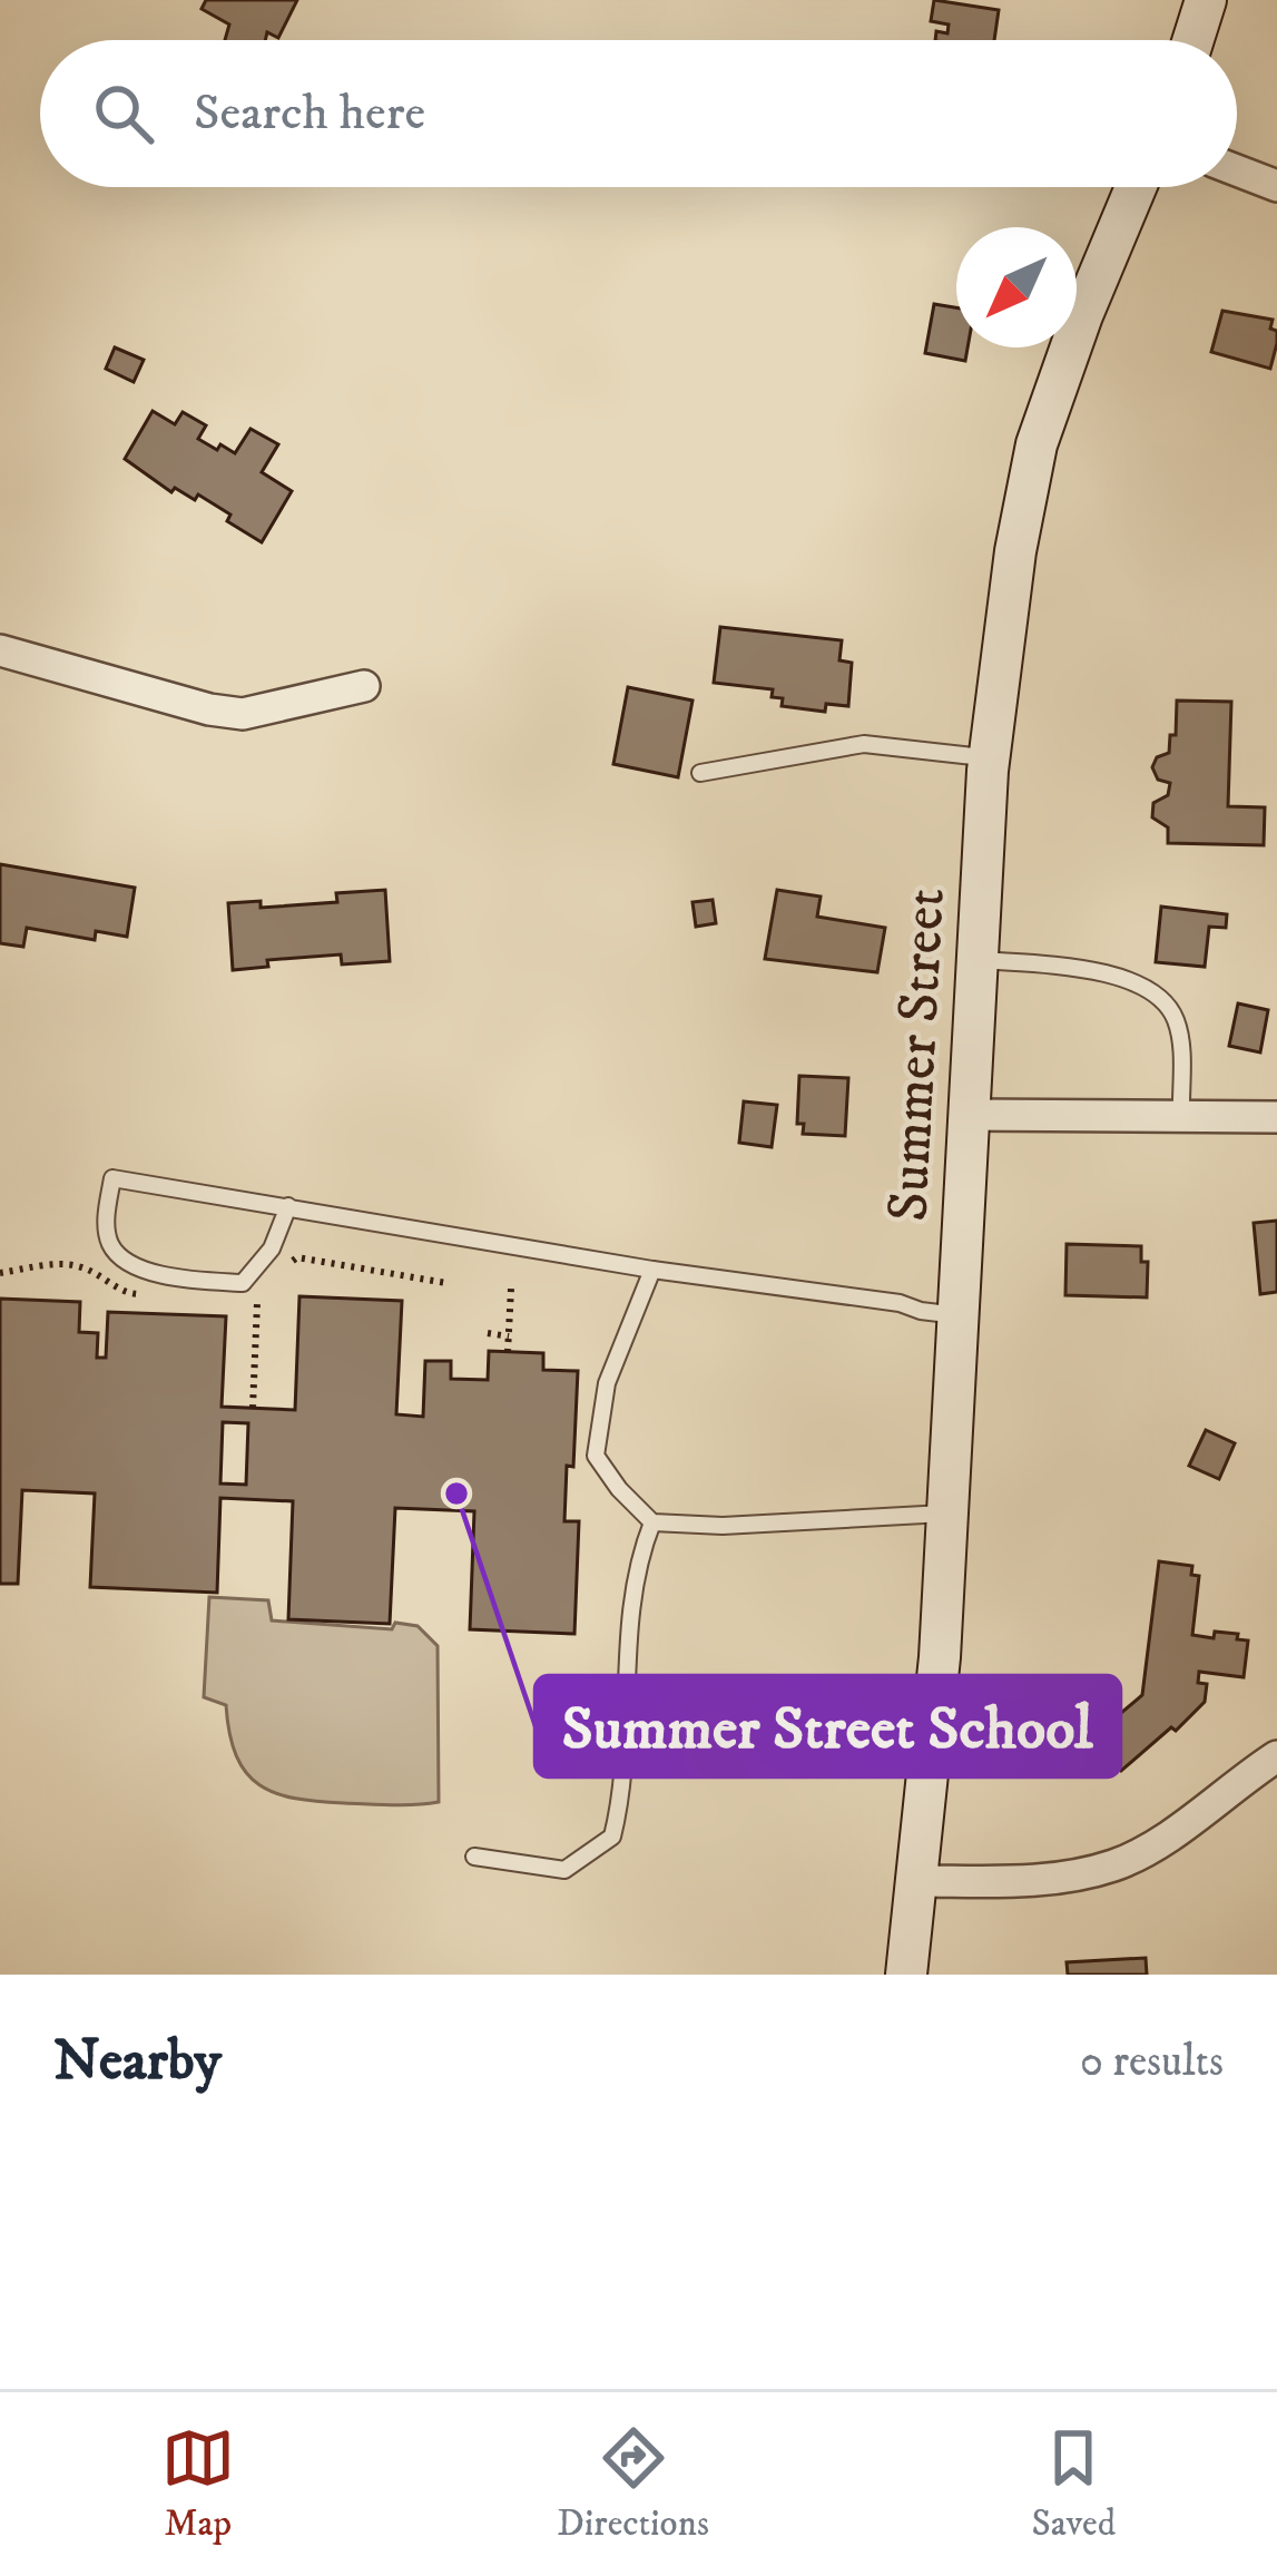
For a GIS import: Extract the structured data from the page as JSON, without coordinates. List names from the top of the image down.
{
  "streets": {
    "main road": ["Summer Street"]
  },
  "places": ["Summer Street School"],
  "north": "bottom left",
  "page": {
    "search": "Search here",
    "heading": ["Nearby", "0 results"],
    "nav": ["Map", "Directions", "Saved"]
  }
}
